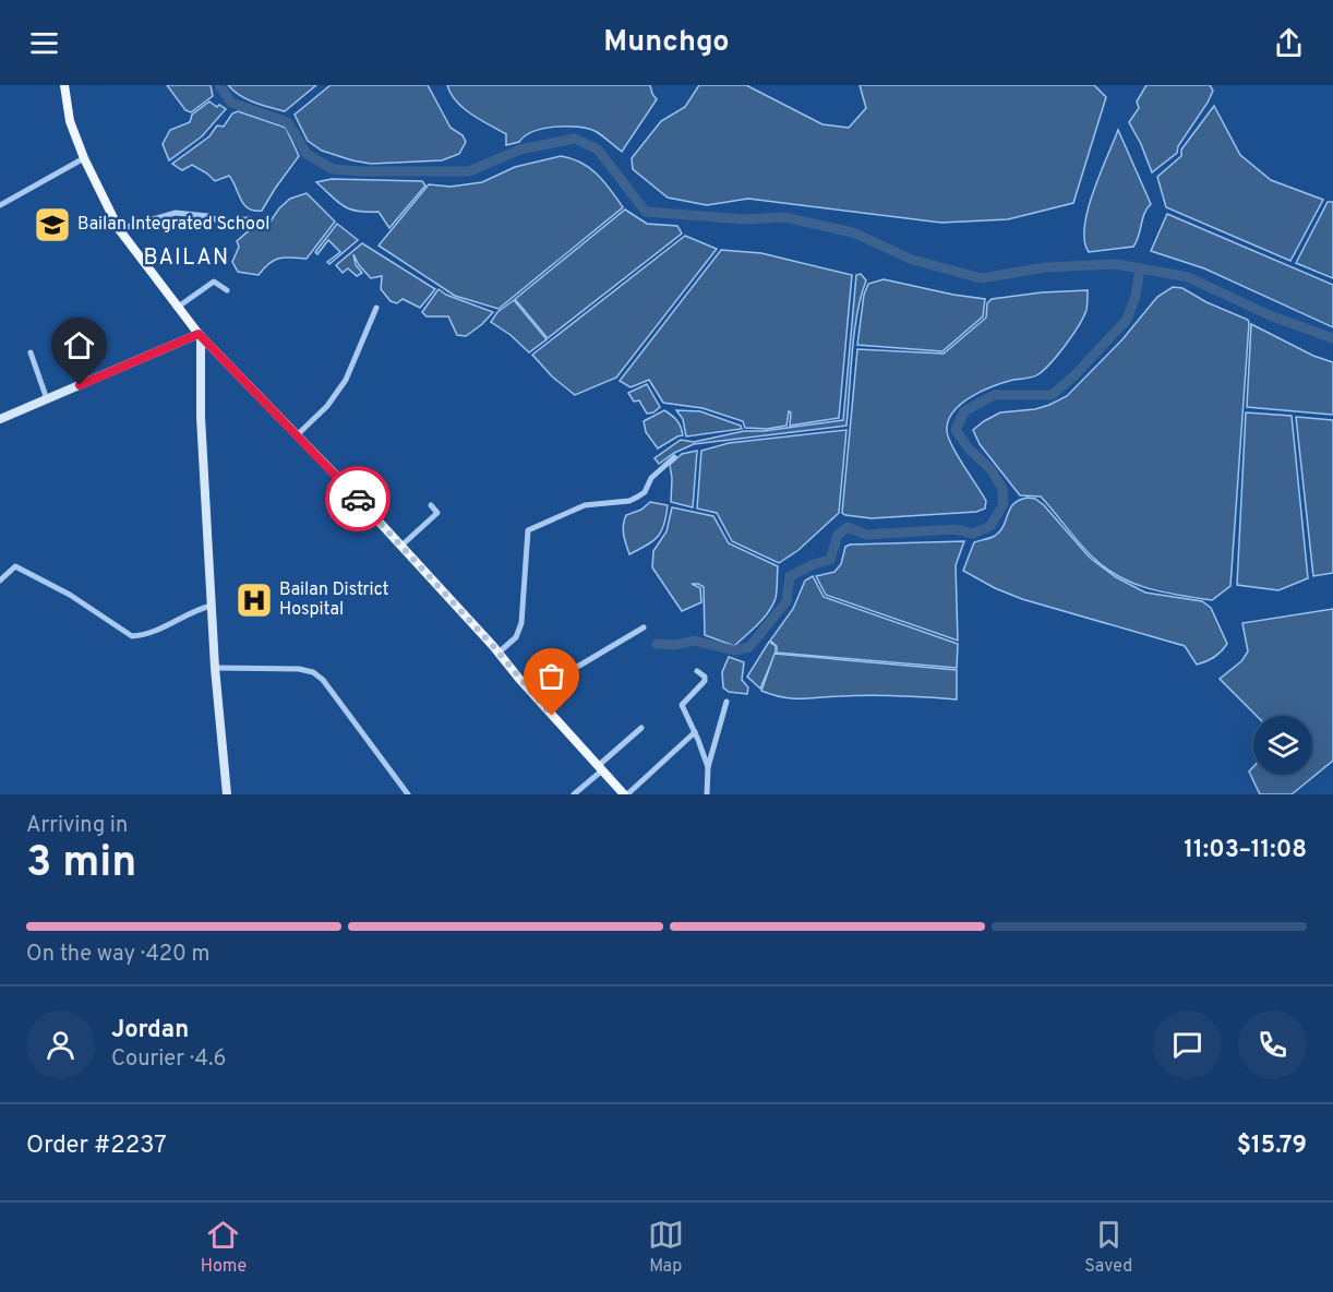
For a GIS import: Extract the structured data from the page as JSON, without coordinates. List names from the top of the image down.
{
  "districts": ["BAILAN"],
  "places": {
    "school or university": ["Bailan Integrated School"],
    "hospital": ["Bailan District Hospital"]
  },
  "page": {
    "header": "Munchgo",
    "heading": ["3 min", "Arriving in", "11:03–11:08"],
    "panel": [
      "Jordan",
      "Courier · 4.6",
      "Order #2237",
      "$15.79"
    ],
    "bar": "On the way · 420 m",
    "tabs": ["Home", "Map", "Saved"]
  }
}
